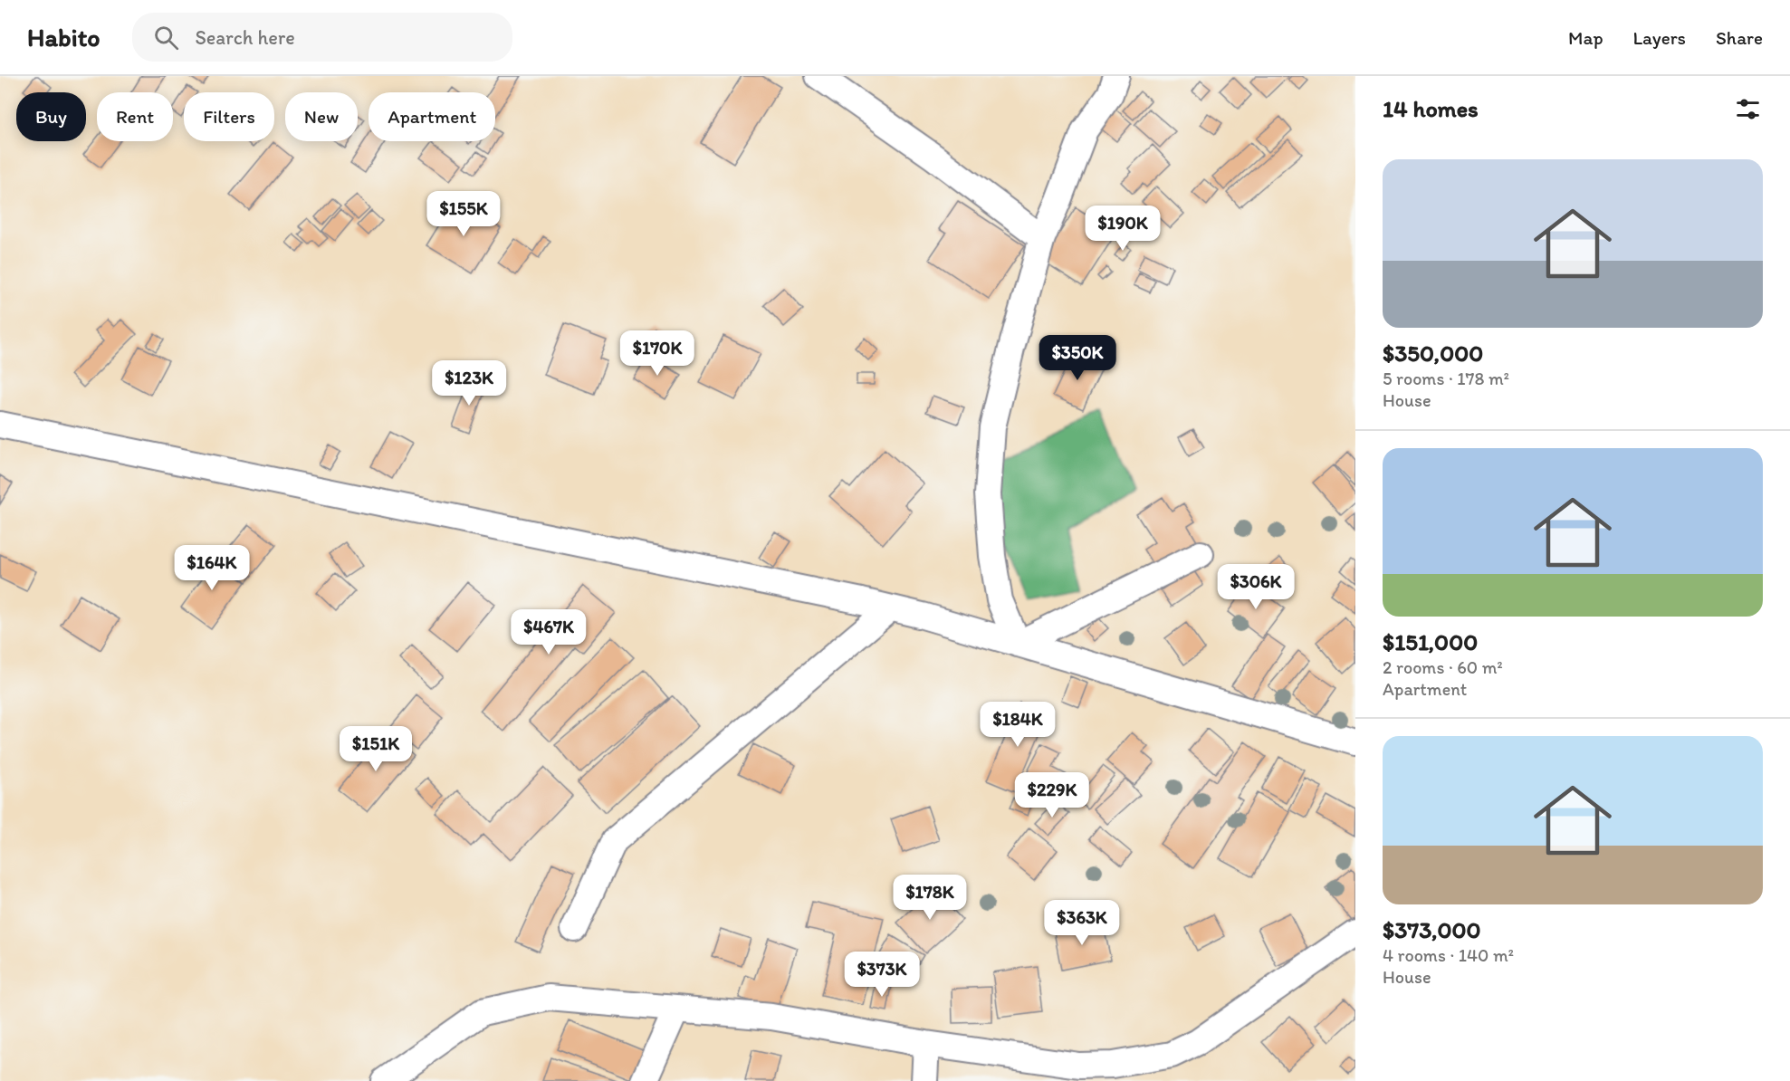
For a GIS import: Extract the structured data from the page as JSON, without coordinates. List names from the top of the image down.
{
  "page": {
    "header": "Habito",
    "search": "Search here",
    "nav": ["Map", "Layers", "Share"],
    "heading": "14 homes",
    "chip": [
      "Buy",
      "Rent",
      "Filters",
      "New",
      "Apartment"
    ],
    "list": [
      {
        "name": "$350,000",
        "note": "5 rooms · 178 m² · House"
      },
      {
        "name": "$151,000",
        "note": "2 rooms · 60 m² · Apartment"
      },
      {
        "name": "$373,000",
        "note": "4 rooms · 140 m² · House"
      }
    ],
    "price": [
      "$155K",
      "$190K",
      "$170K",
      "$350K",
      "$123K",
      "$164K",
      "$306K",
      "$467K",
      "$184K",
      "$151K",
      "$229K",
      "$178K",
      "$363K",
      "$373K"
    ]
  }
}
